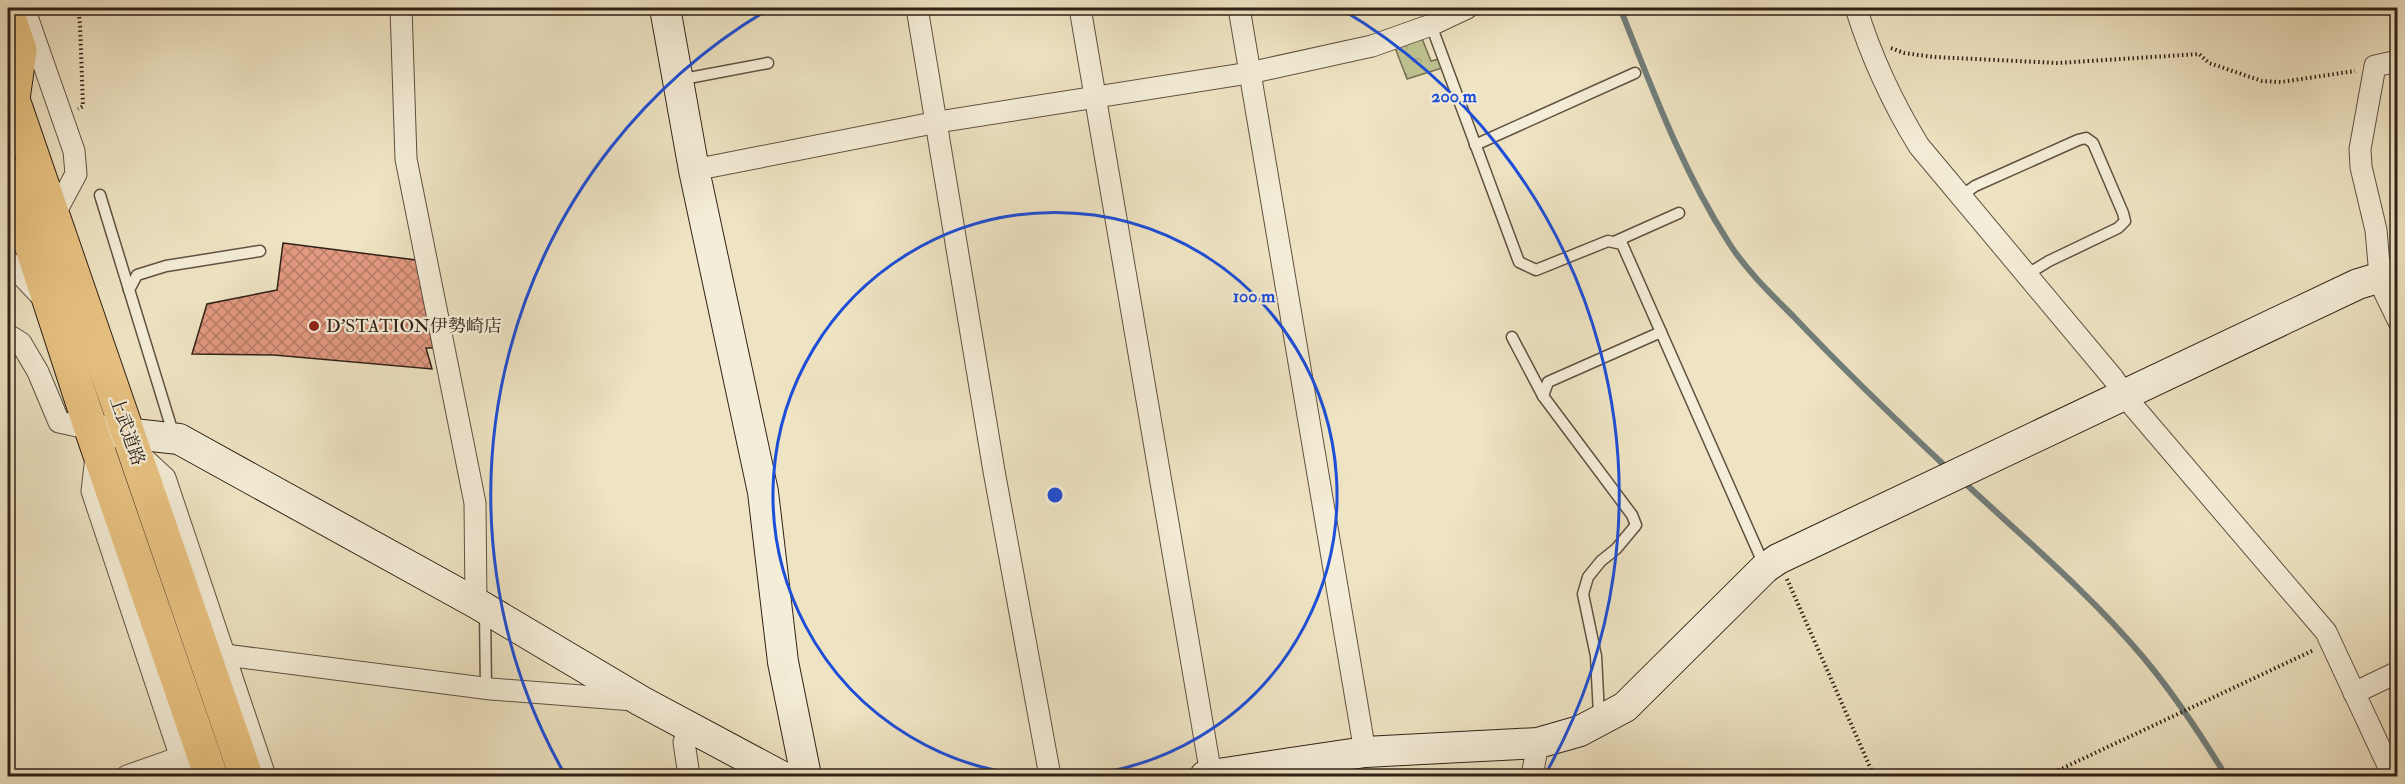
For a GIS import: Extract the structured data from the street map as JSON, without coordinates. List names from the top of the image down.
{
  "streets": {
    "highway": ["上武道路"]
  },
  "places": ["D'STATION伊勢崎店"],
  "rings": ["200 m", "100 m"]
}
